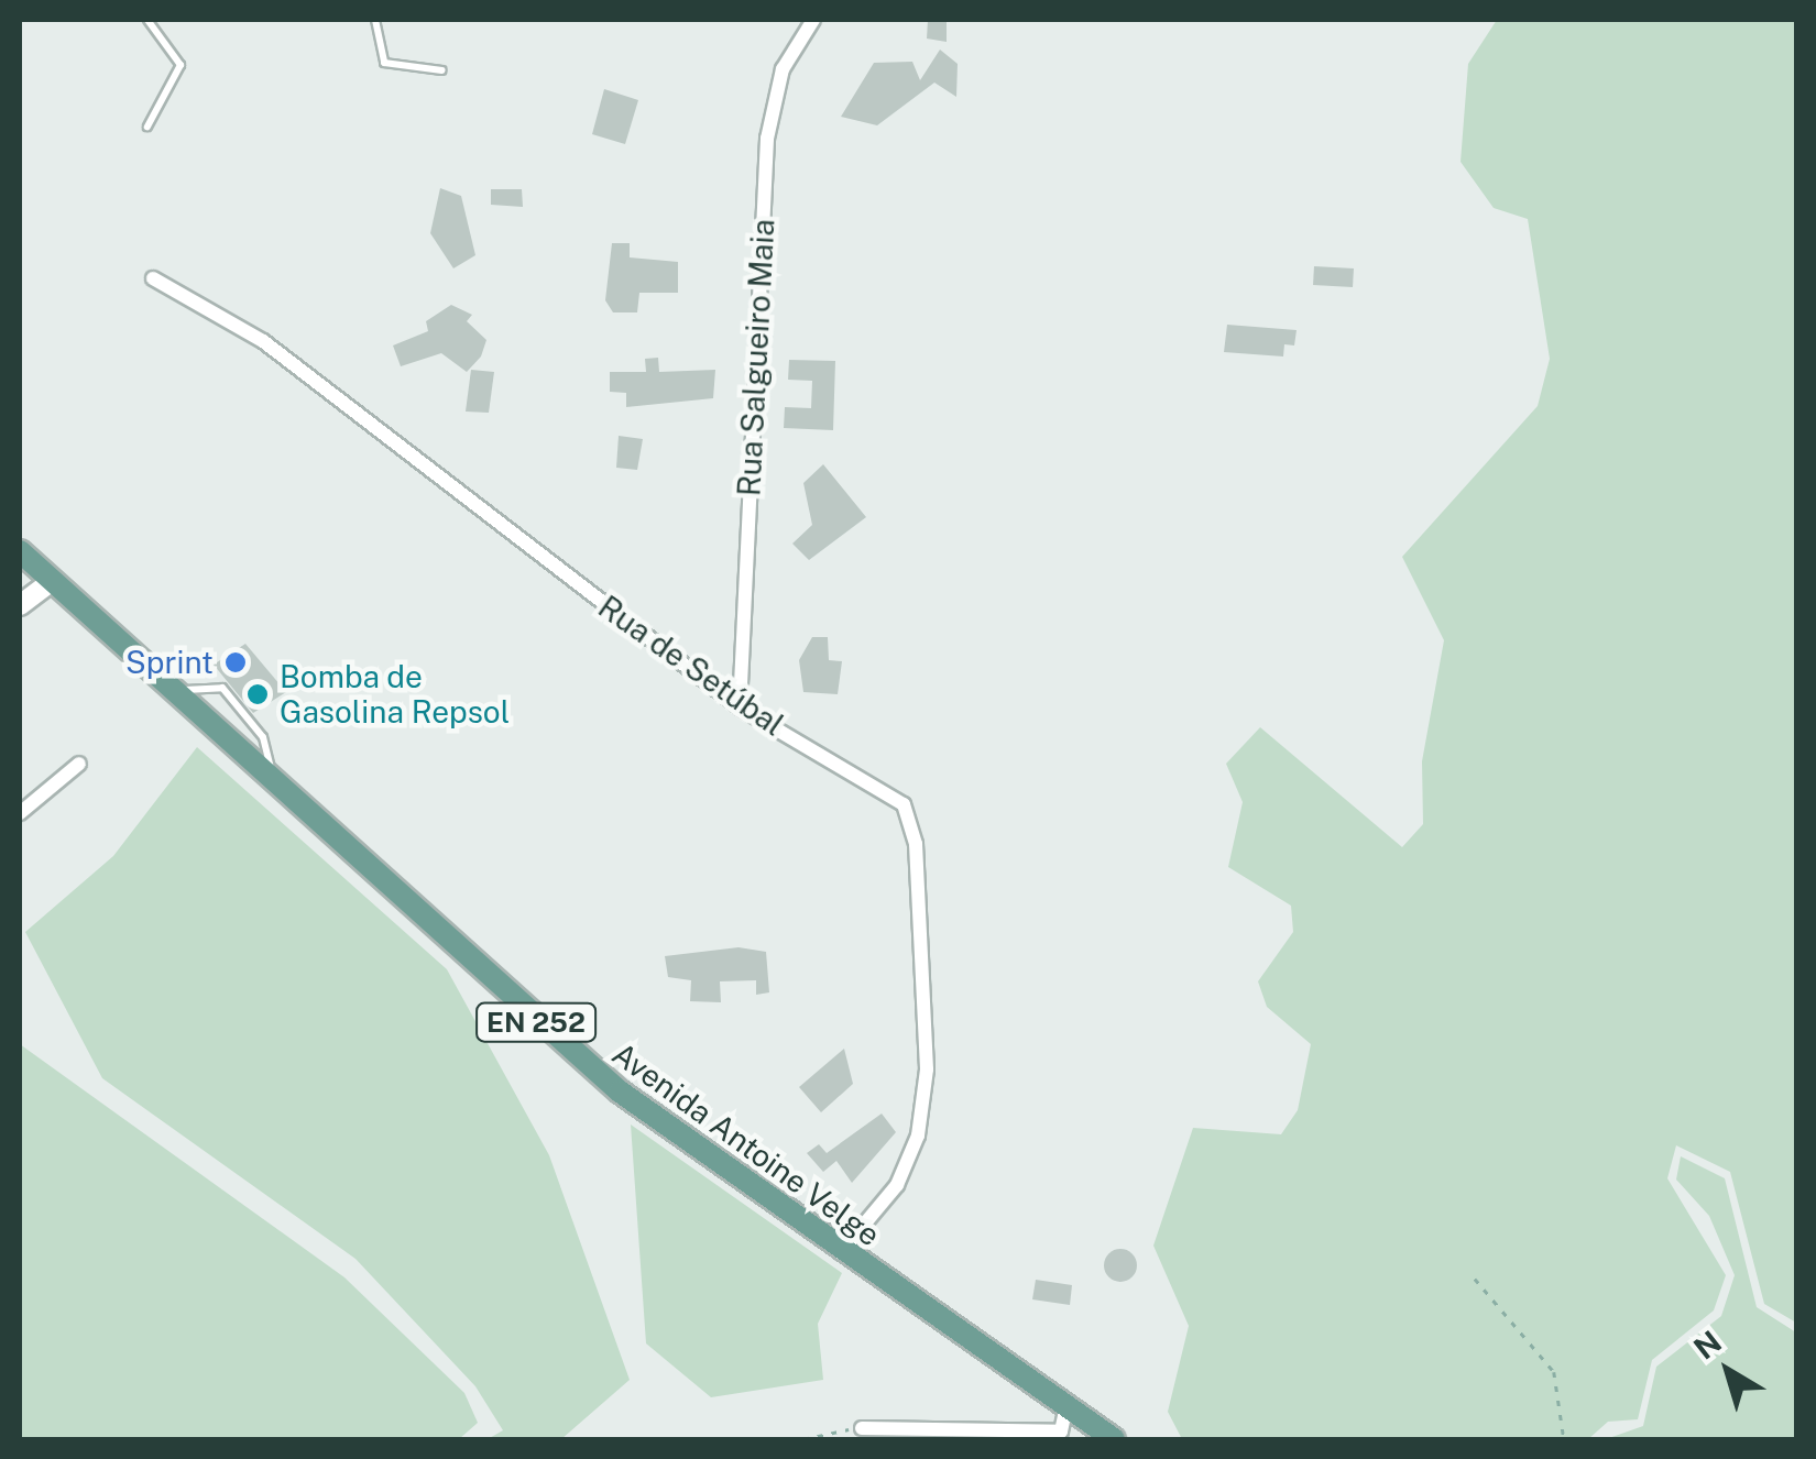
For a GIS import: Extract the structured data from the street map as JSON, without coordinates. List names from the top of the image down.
{
  "streets": {
    "main road": ["EN 252", "Avenida Antoine Velge"],
    "street": ["Rua Salgueiro Maia", "Rua de Setúbal"]
  },
  "crossings": [
    ["Rua Salgueiro Maia", "Rua de Setúbal"],
    ["Rua de Setúbal", "Avenida Antoine Velge"],
    ["EN 252", "Avenida Antoine Velge"]
  ],
  "places": ["Sprint", "Bomba de Gasolina Repsol"],
  "north": "top left"
}
